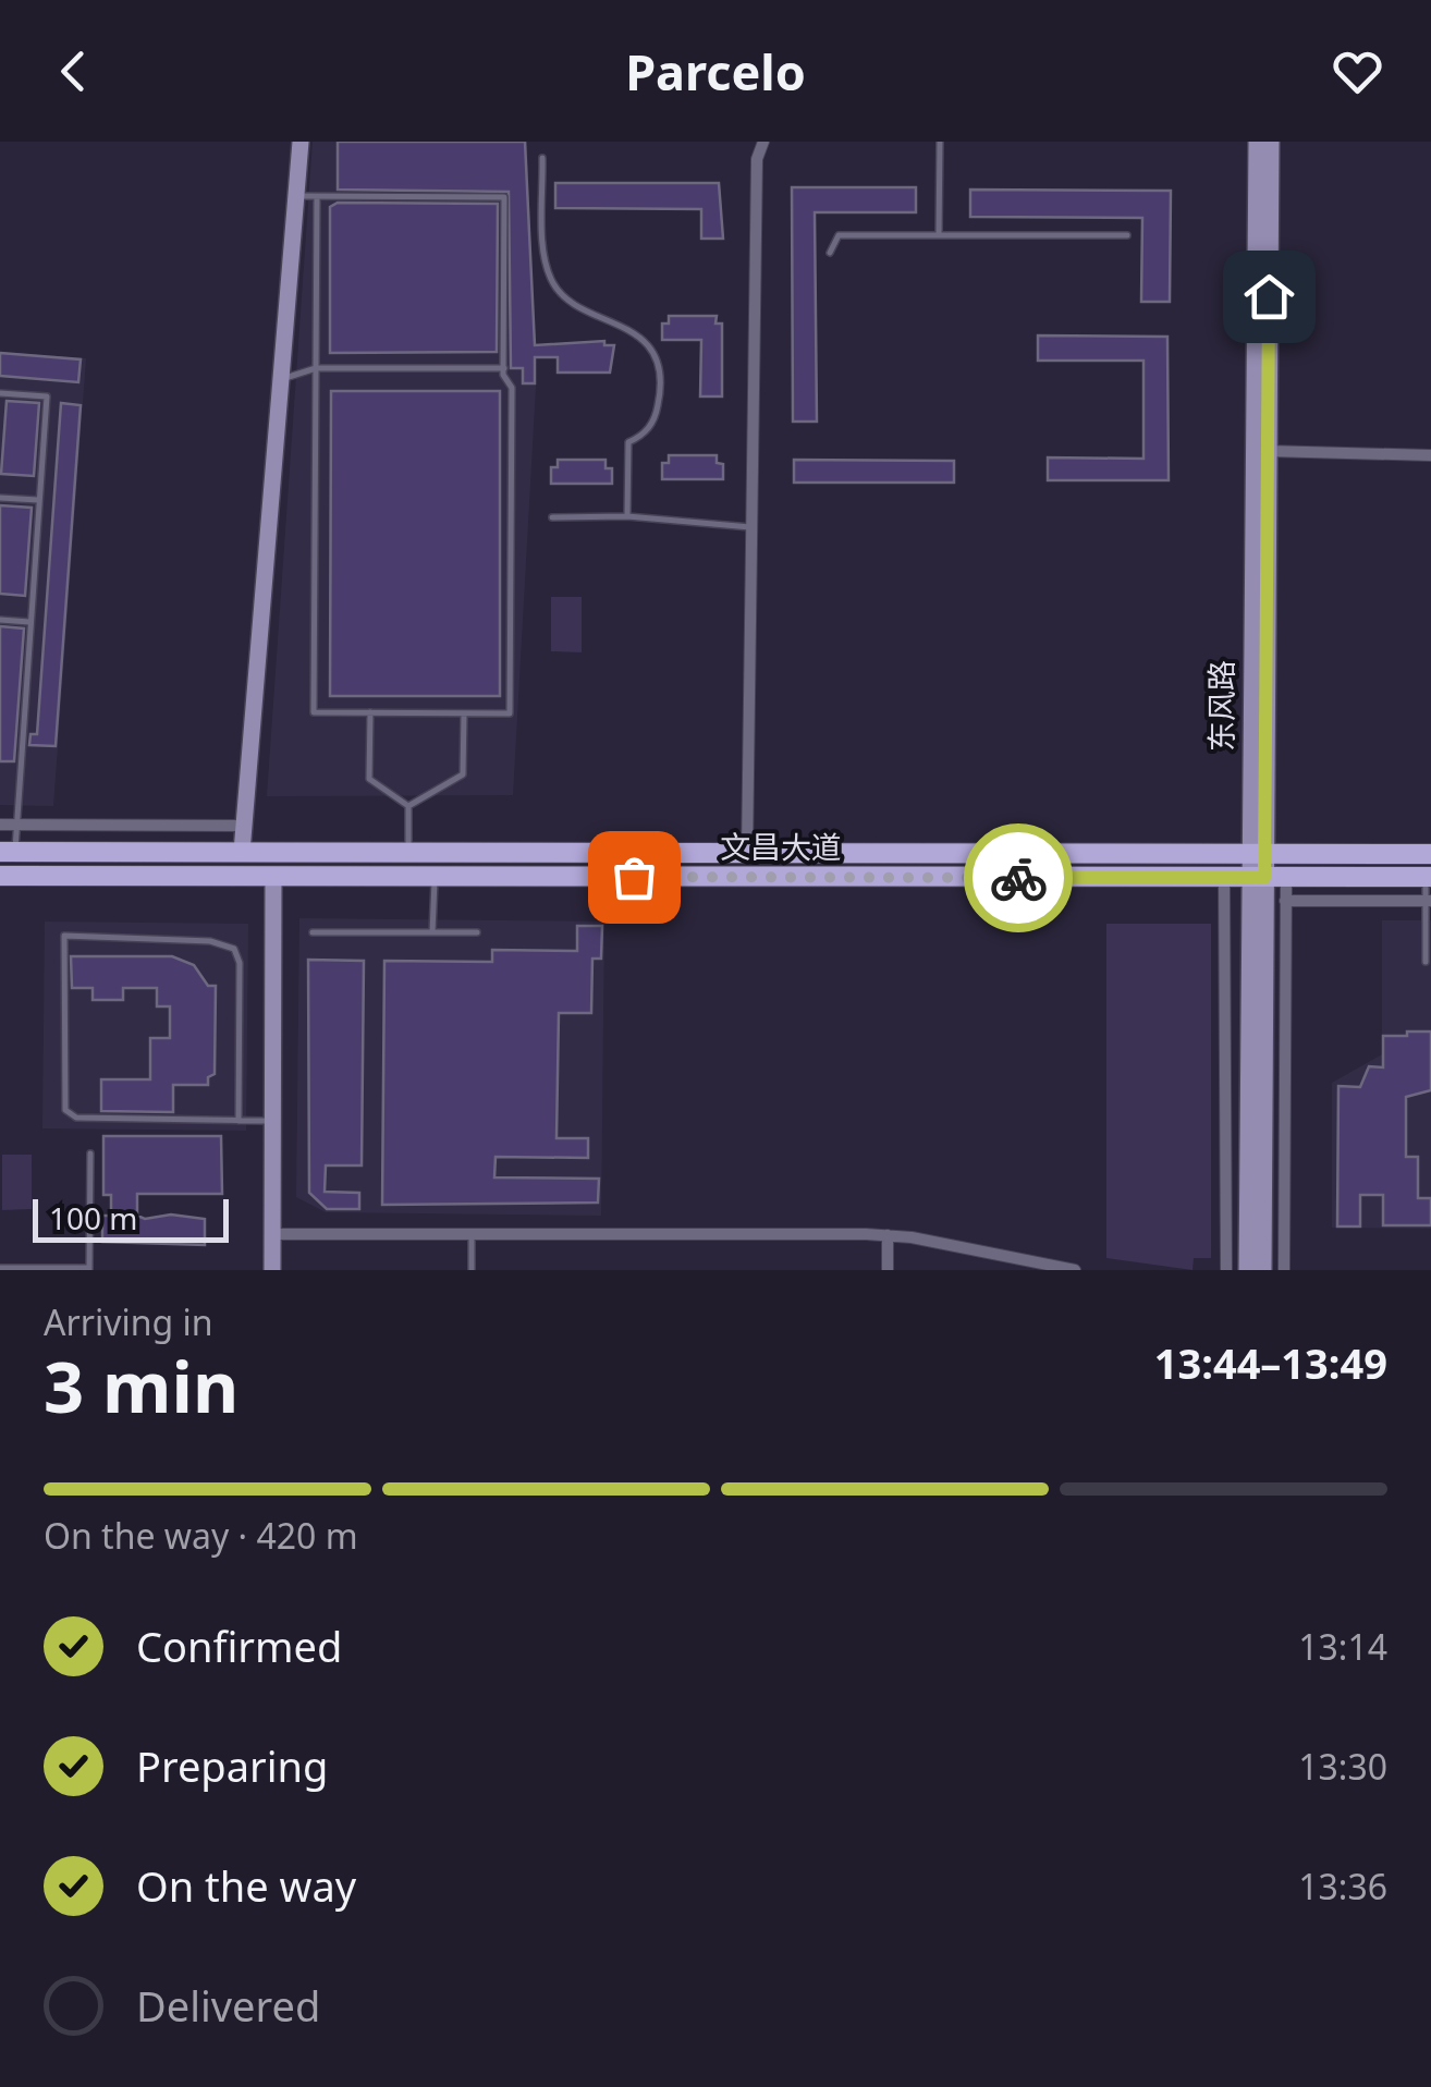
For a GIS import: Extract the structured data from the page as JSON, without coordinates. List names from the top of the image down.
{
  "streets": {
    "main road": ["东风路", "文昌大道"]
  },
  "crossings": [
    ["东风路", "文昌大道"]
  ],
  "scale_bar": "100 m",
  "page": {
    "header": "Parcelo",
    "scale": "100 m",
    "heading": ["3 min", "Arriving in", "13:44–13:49"],
    "bar": "On the way · 420 m",
    "list": [
      ["Confirmed", "13:14"],
      ["Preparing", "13:30"],
      ["On the way", "13:36"],
      "Delivered"
    ]
  }
}
